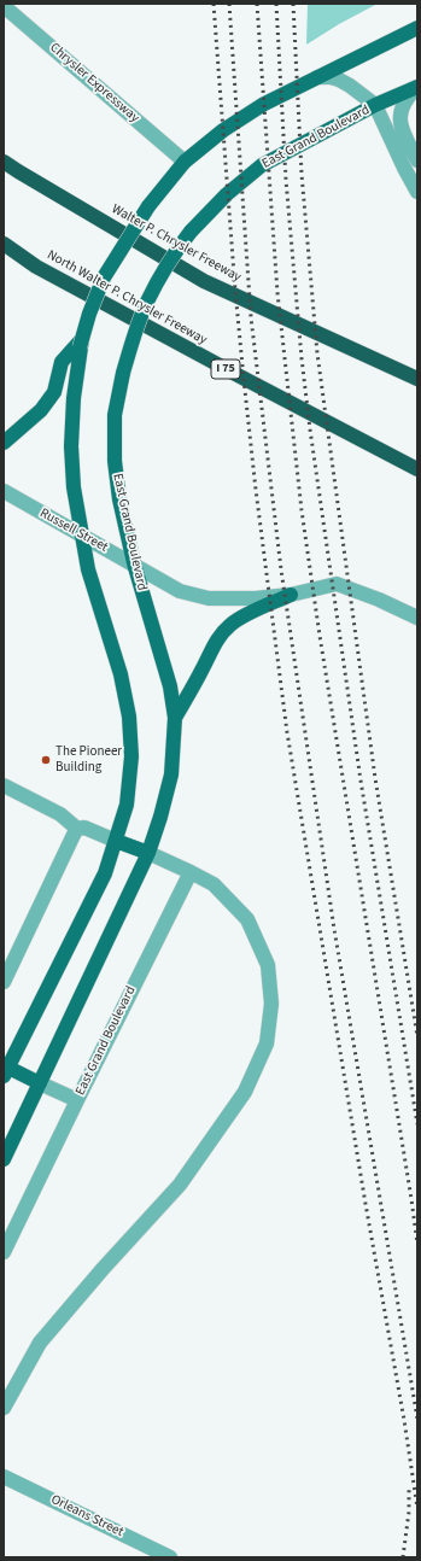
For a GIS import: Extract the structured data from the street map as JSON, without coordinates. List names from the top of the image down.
{
  "streets": {
    "highway": ["Walter P. Chrysler Freeway", "North Walter P. Chrysler Freeway", "I 75"],
    "main road": ["East Grand Boulevard"],
    "street": ["Chrysler Expressway", "Russell Street", "Orleans Street"]
  },
  "crossings": [
    ["East Grand Boulevard", "Russell Street"]
  ],
  "places": ["The Pioneer Building"]
}
